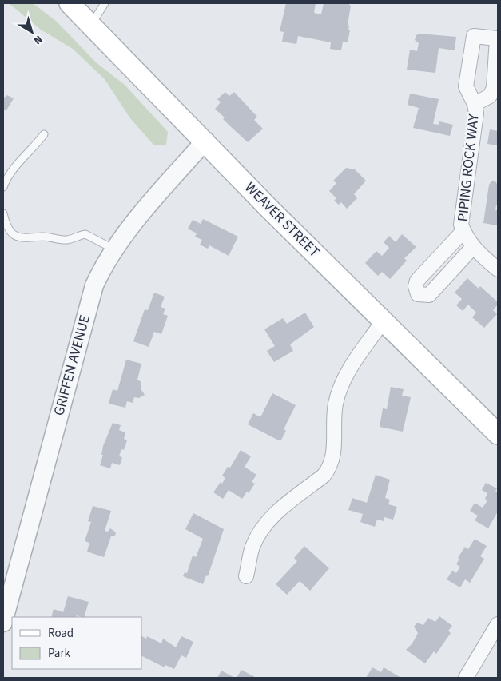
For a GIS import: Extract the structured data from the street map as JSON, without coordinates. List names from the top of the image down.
{
  "streets": {
    "main road": ["WEAVER STREET"],
    "street": ["PIPING ROCK WAY", "GRIFFEN AVENUE"]
  },
  "crossings": [
    ["WEAVER STREET", "GRIFFEN AVENUE"]
  ],
  "legend": ["Road", "Park"],
  "north": "bottom right"
}
